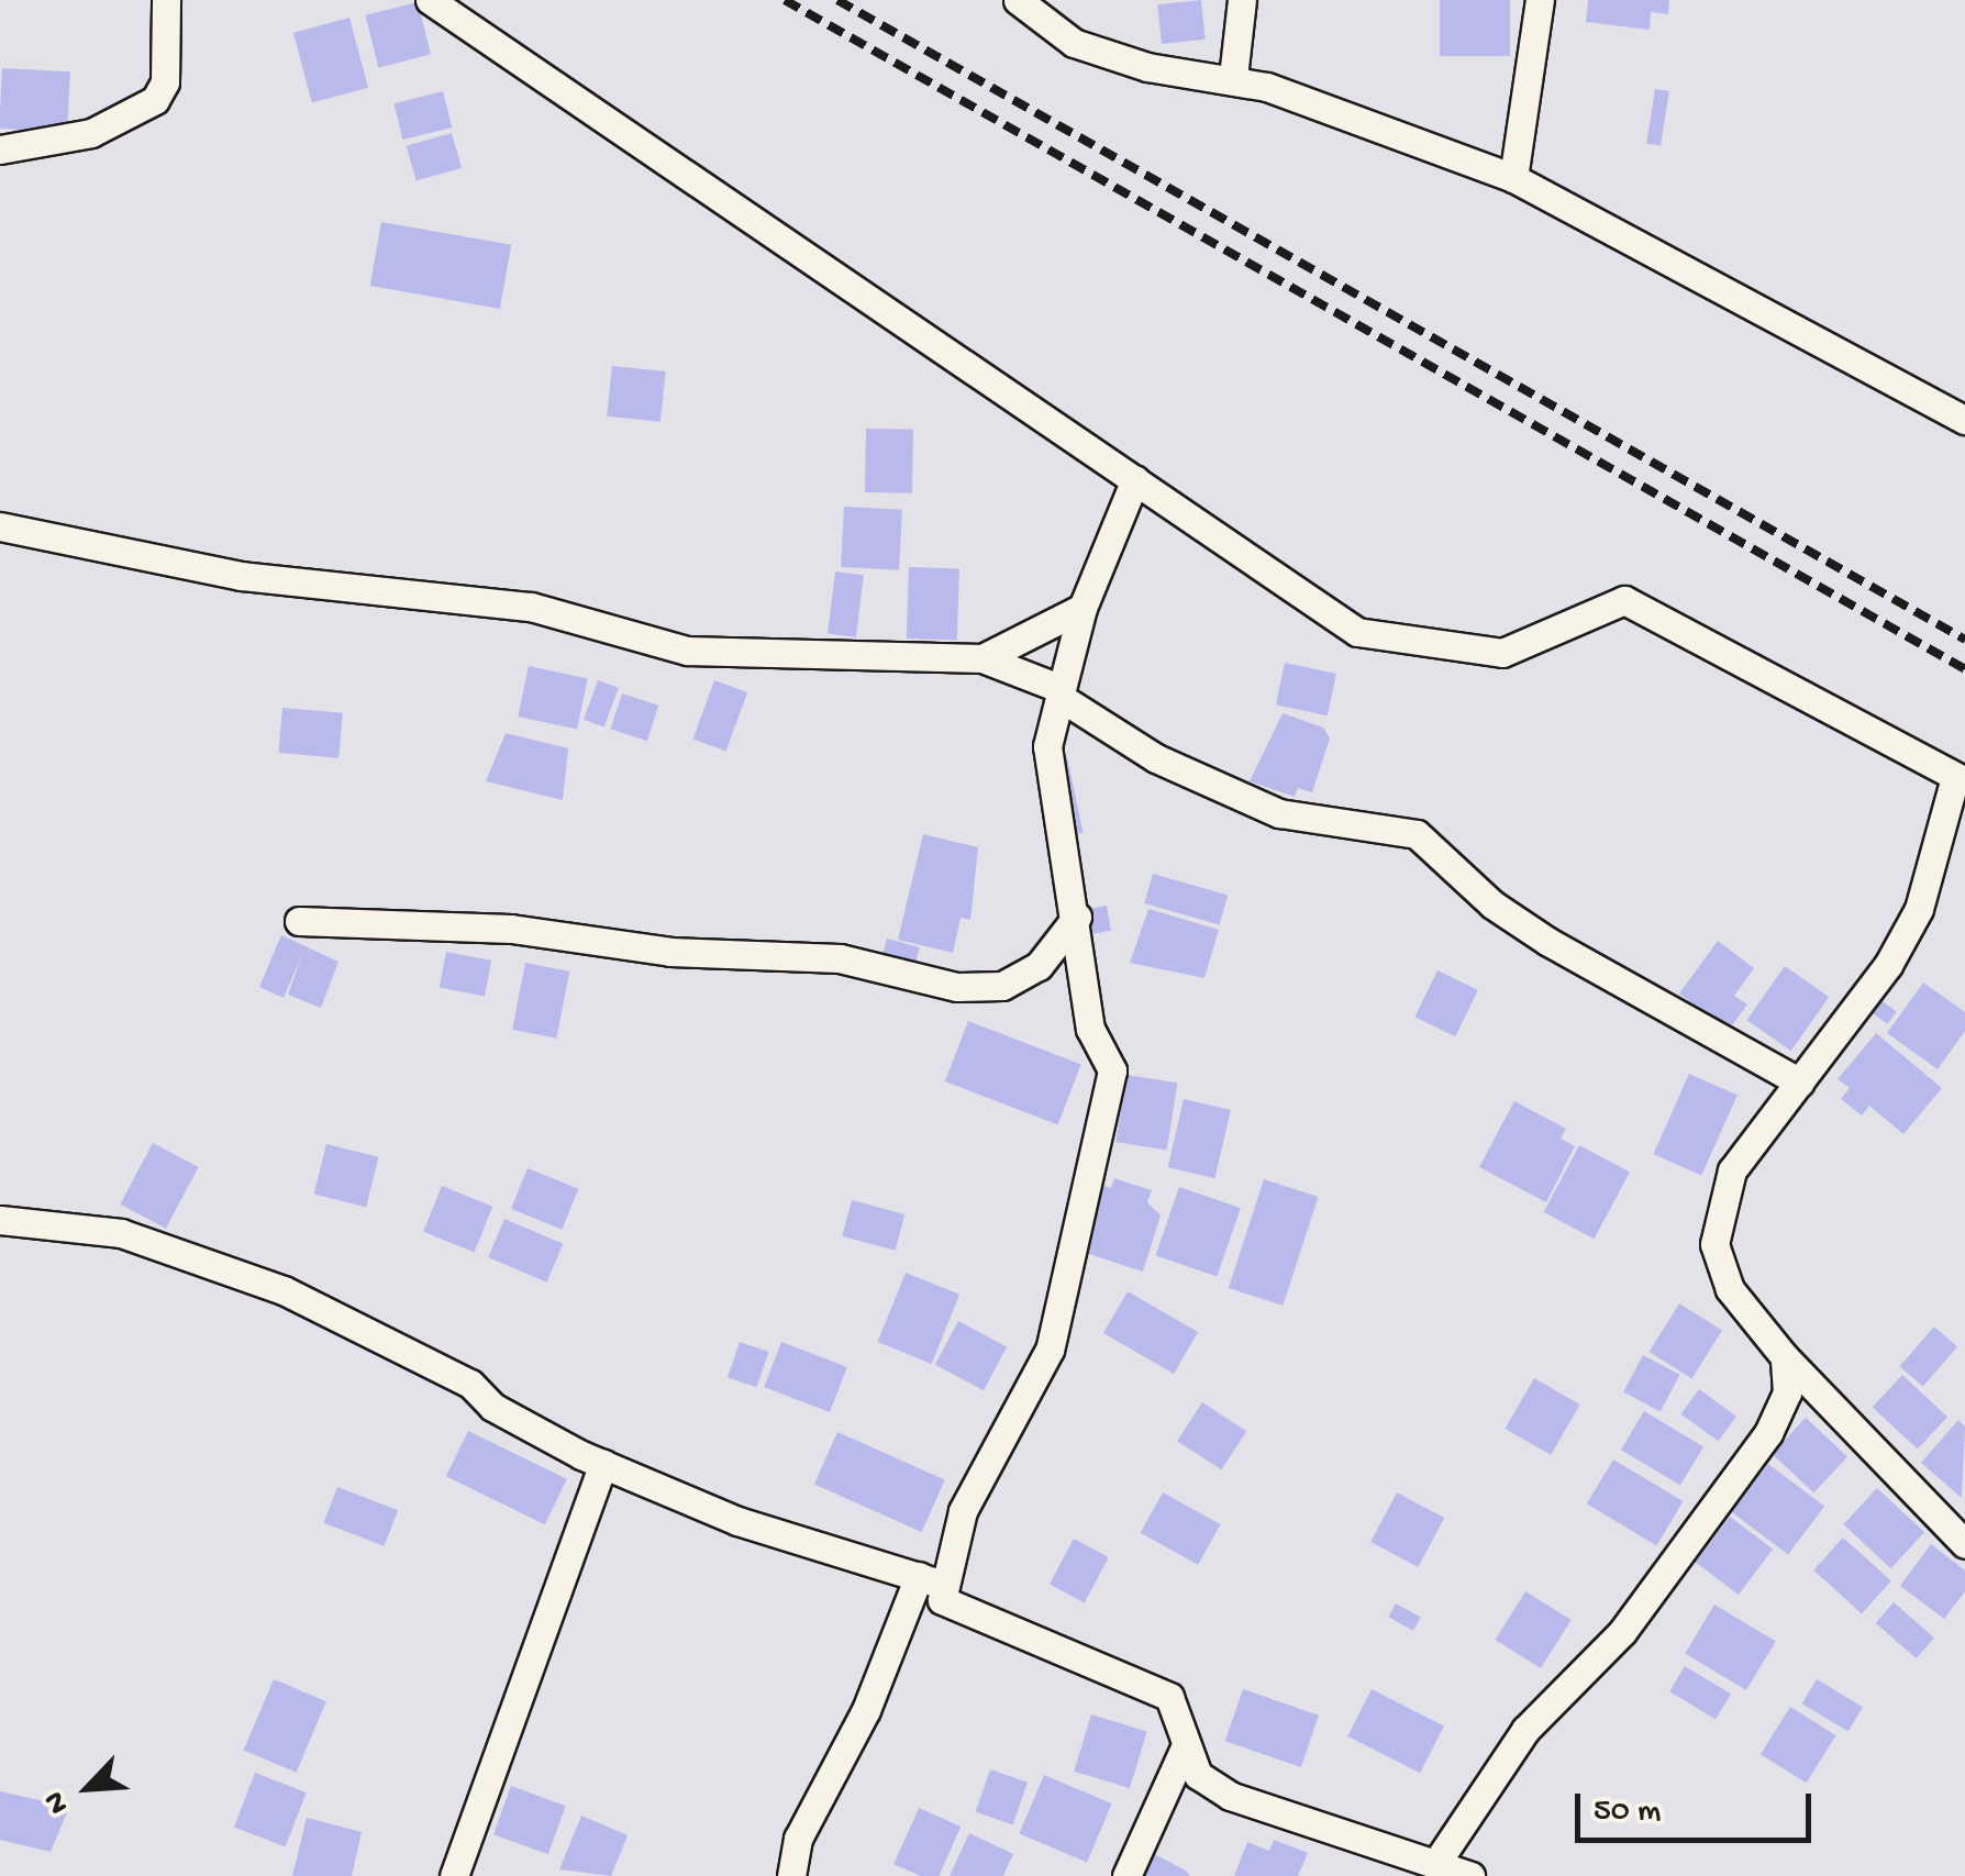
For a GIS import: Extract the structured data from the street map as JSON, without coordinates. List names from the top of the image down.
{
  "scale_bar": "50 m",
  "north": "bottom left"
}
